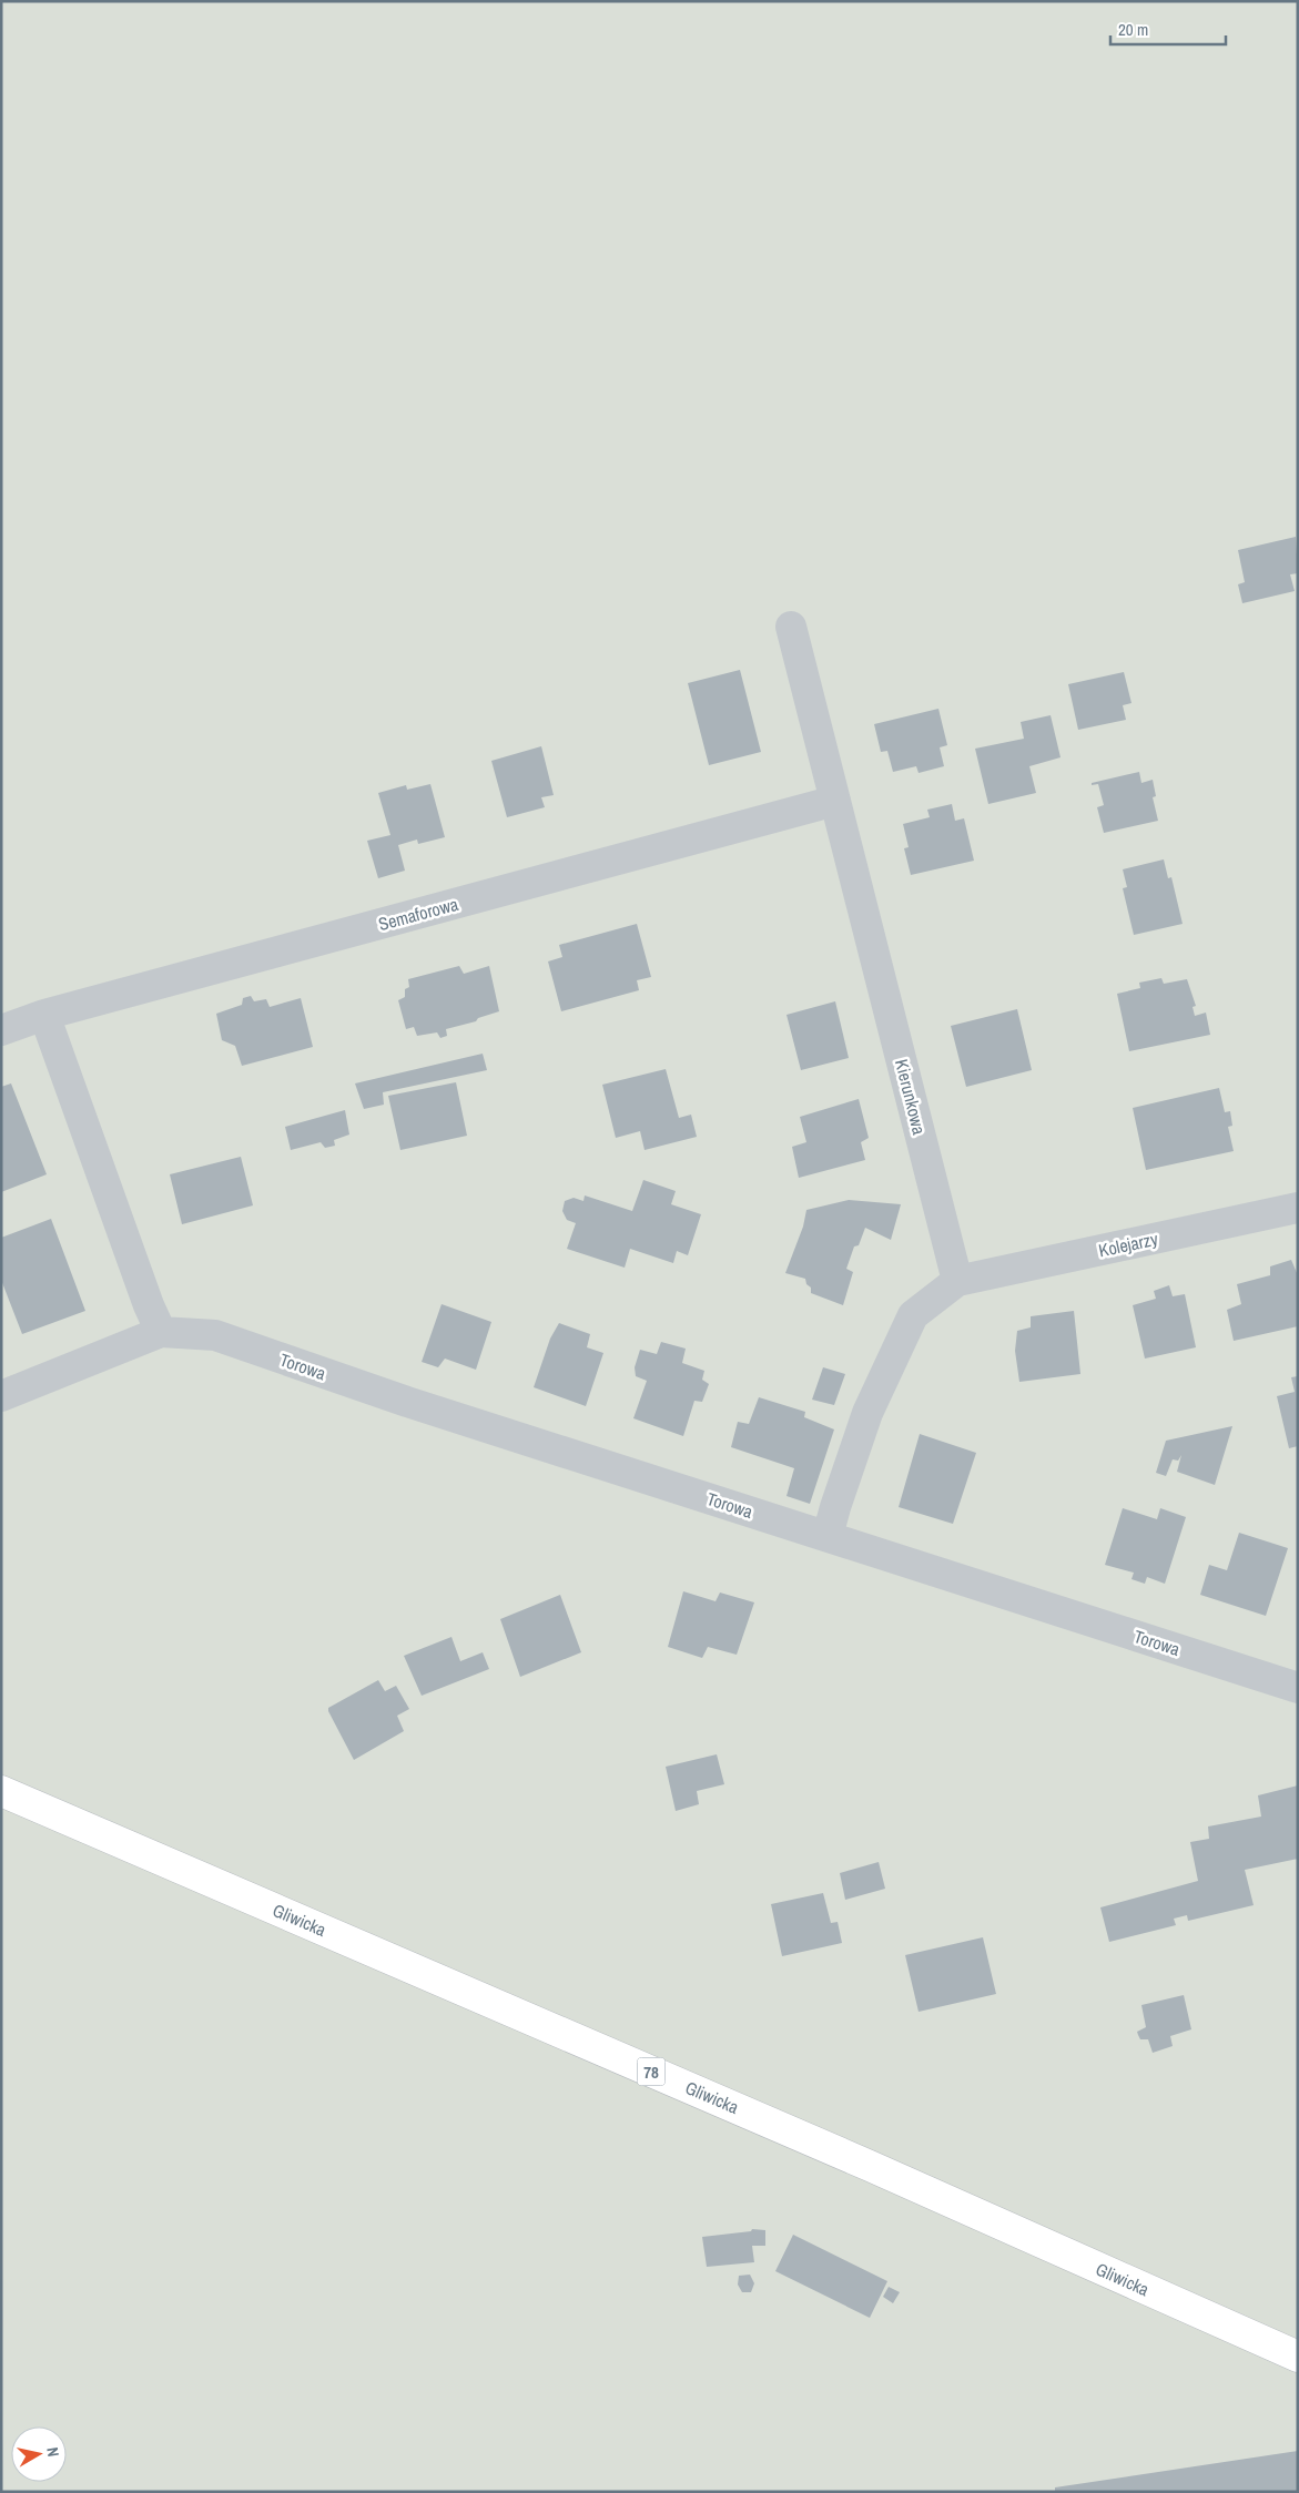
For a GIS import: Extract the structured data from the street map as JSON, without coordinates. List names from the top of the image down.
{
  "streets": {
    "main road": ["Gliwicka", "78"],
    "street": [
      "Semaforowa",
      "Kierunkowa",
      "Kolejarzy",
      "Torowa"
    ]
  },
  "crossings": [
    ["Semaforowa", "Kierunkowa"],
    ["Kierunkowa", "Kolejarzy"]
  ],
  "scale_bar": "20 m",
  "north": "right"
}
